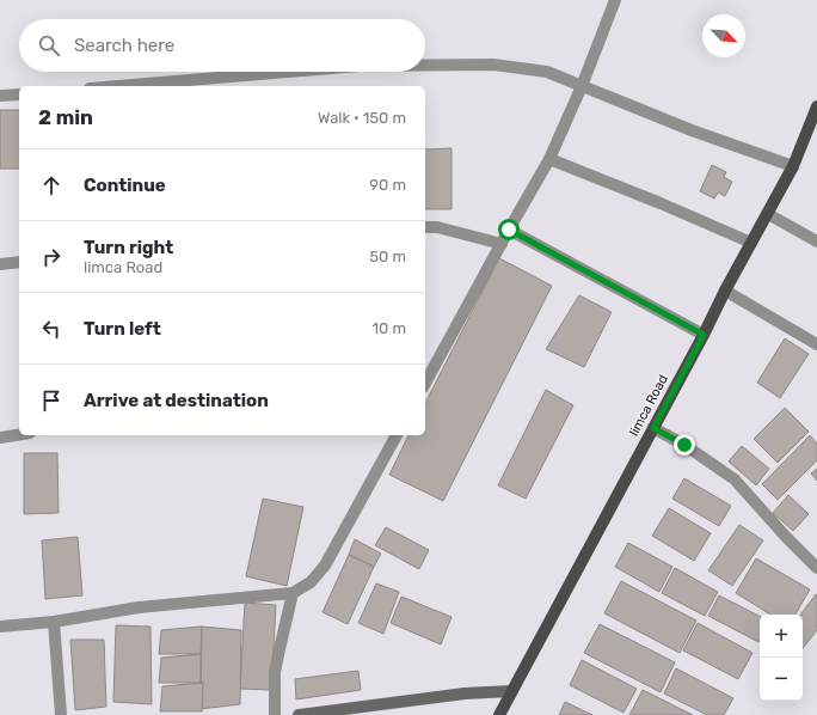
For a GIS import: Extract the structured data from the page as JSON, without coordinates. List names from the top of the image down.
{
  "streets": {
    "main road": ["limca Road"]
  },
  "north": "bottom right",
  "page": {
    "search": "Search here",
    "heading": ["2 min", "Walk · 150 m"],
    "list": [
      ["Continue", "90 m"],
      ["Turn right", "limca Road", "50 m"],
      ["Turn left", "10 m"],
      "Arrive at destination"
    ],
    "map_buttons": ["+", "−"]
  }
}
